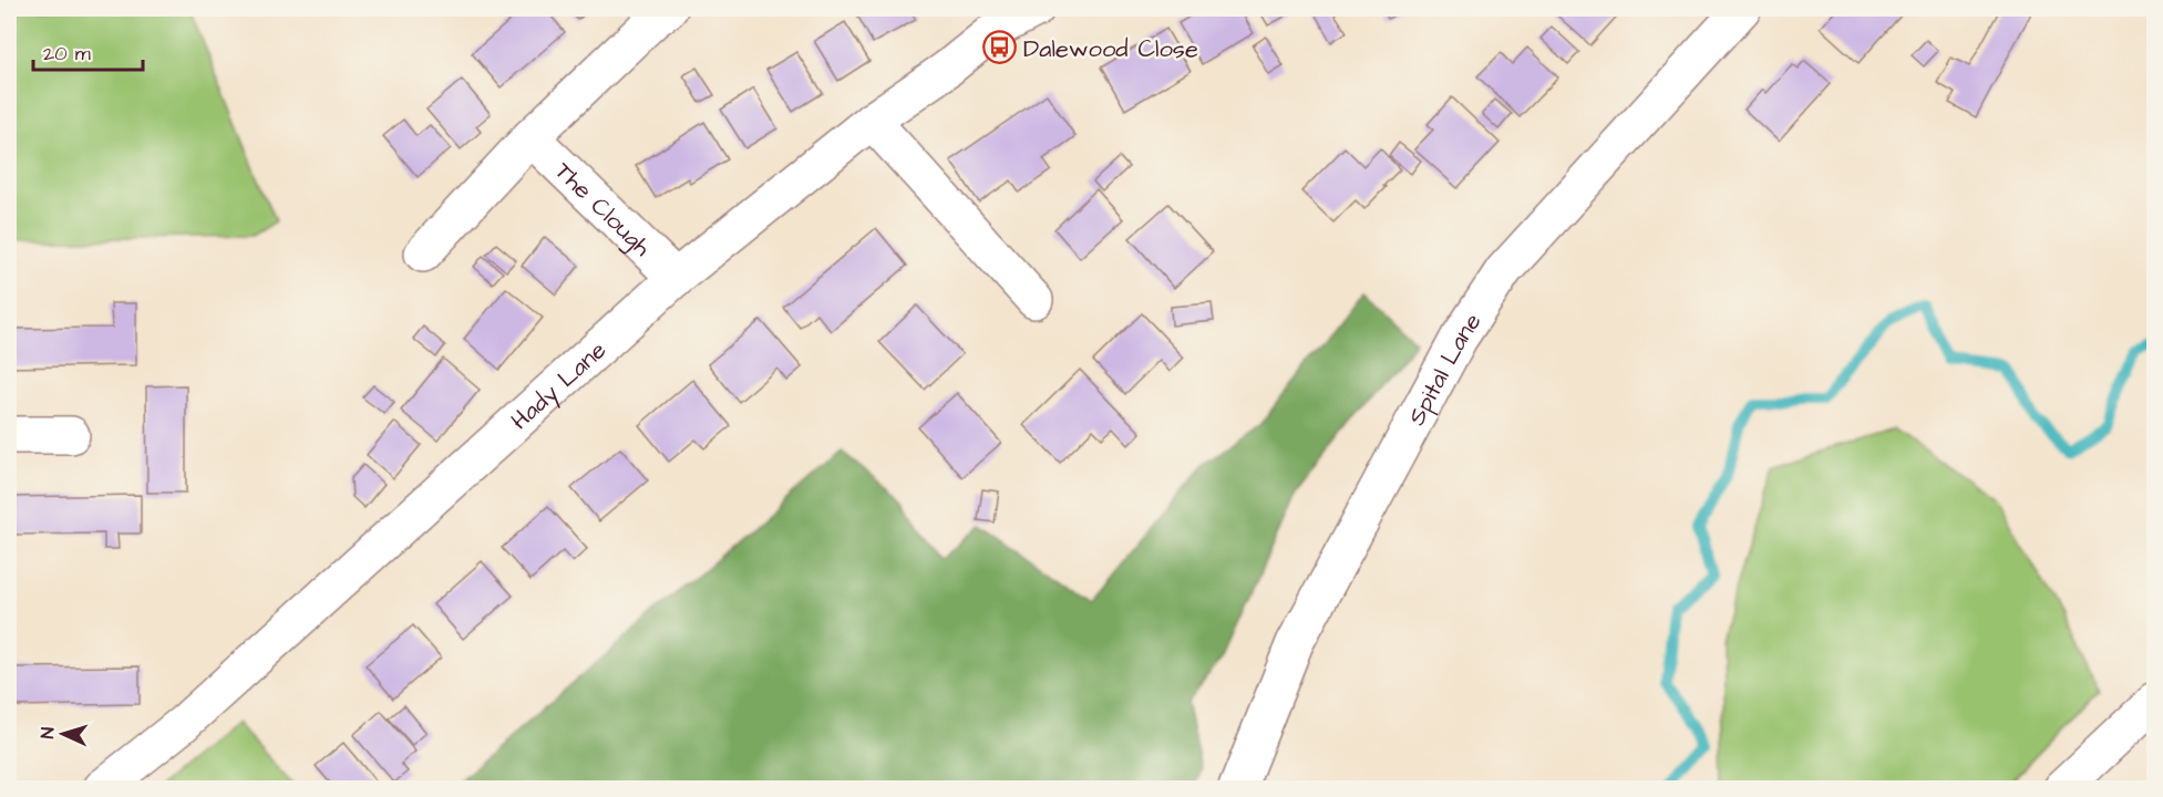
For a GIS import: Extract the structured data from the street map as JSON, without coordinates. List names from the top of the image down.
{
  "streets": {
    "street": ["The Clough", "Spital Lane", "Hady Lane"]
  },
  "crossings": [
    ["The Clough", "Hady Lane"]
  ],
  "places": {
    "bus stop": ["Dalewood Close"]
  },
  "scale_bar": "20 m",
  "north": "left"
}
